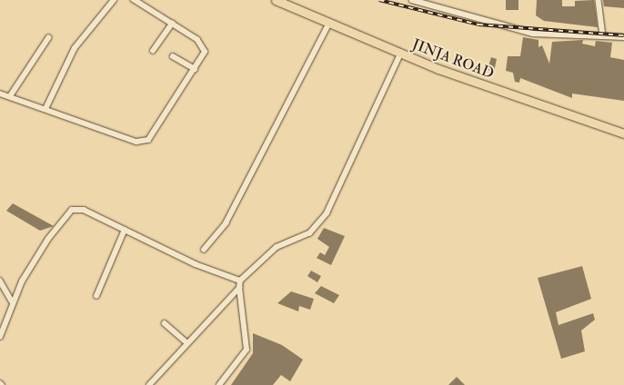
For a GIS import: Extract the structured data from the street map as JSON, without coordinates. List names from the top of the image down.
{
  "streets": {
    "highway": ["JINJA ROAD"]
  }
}
